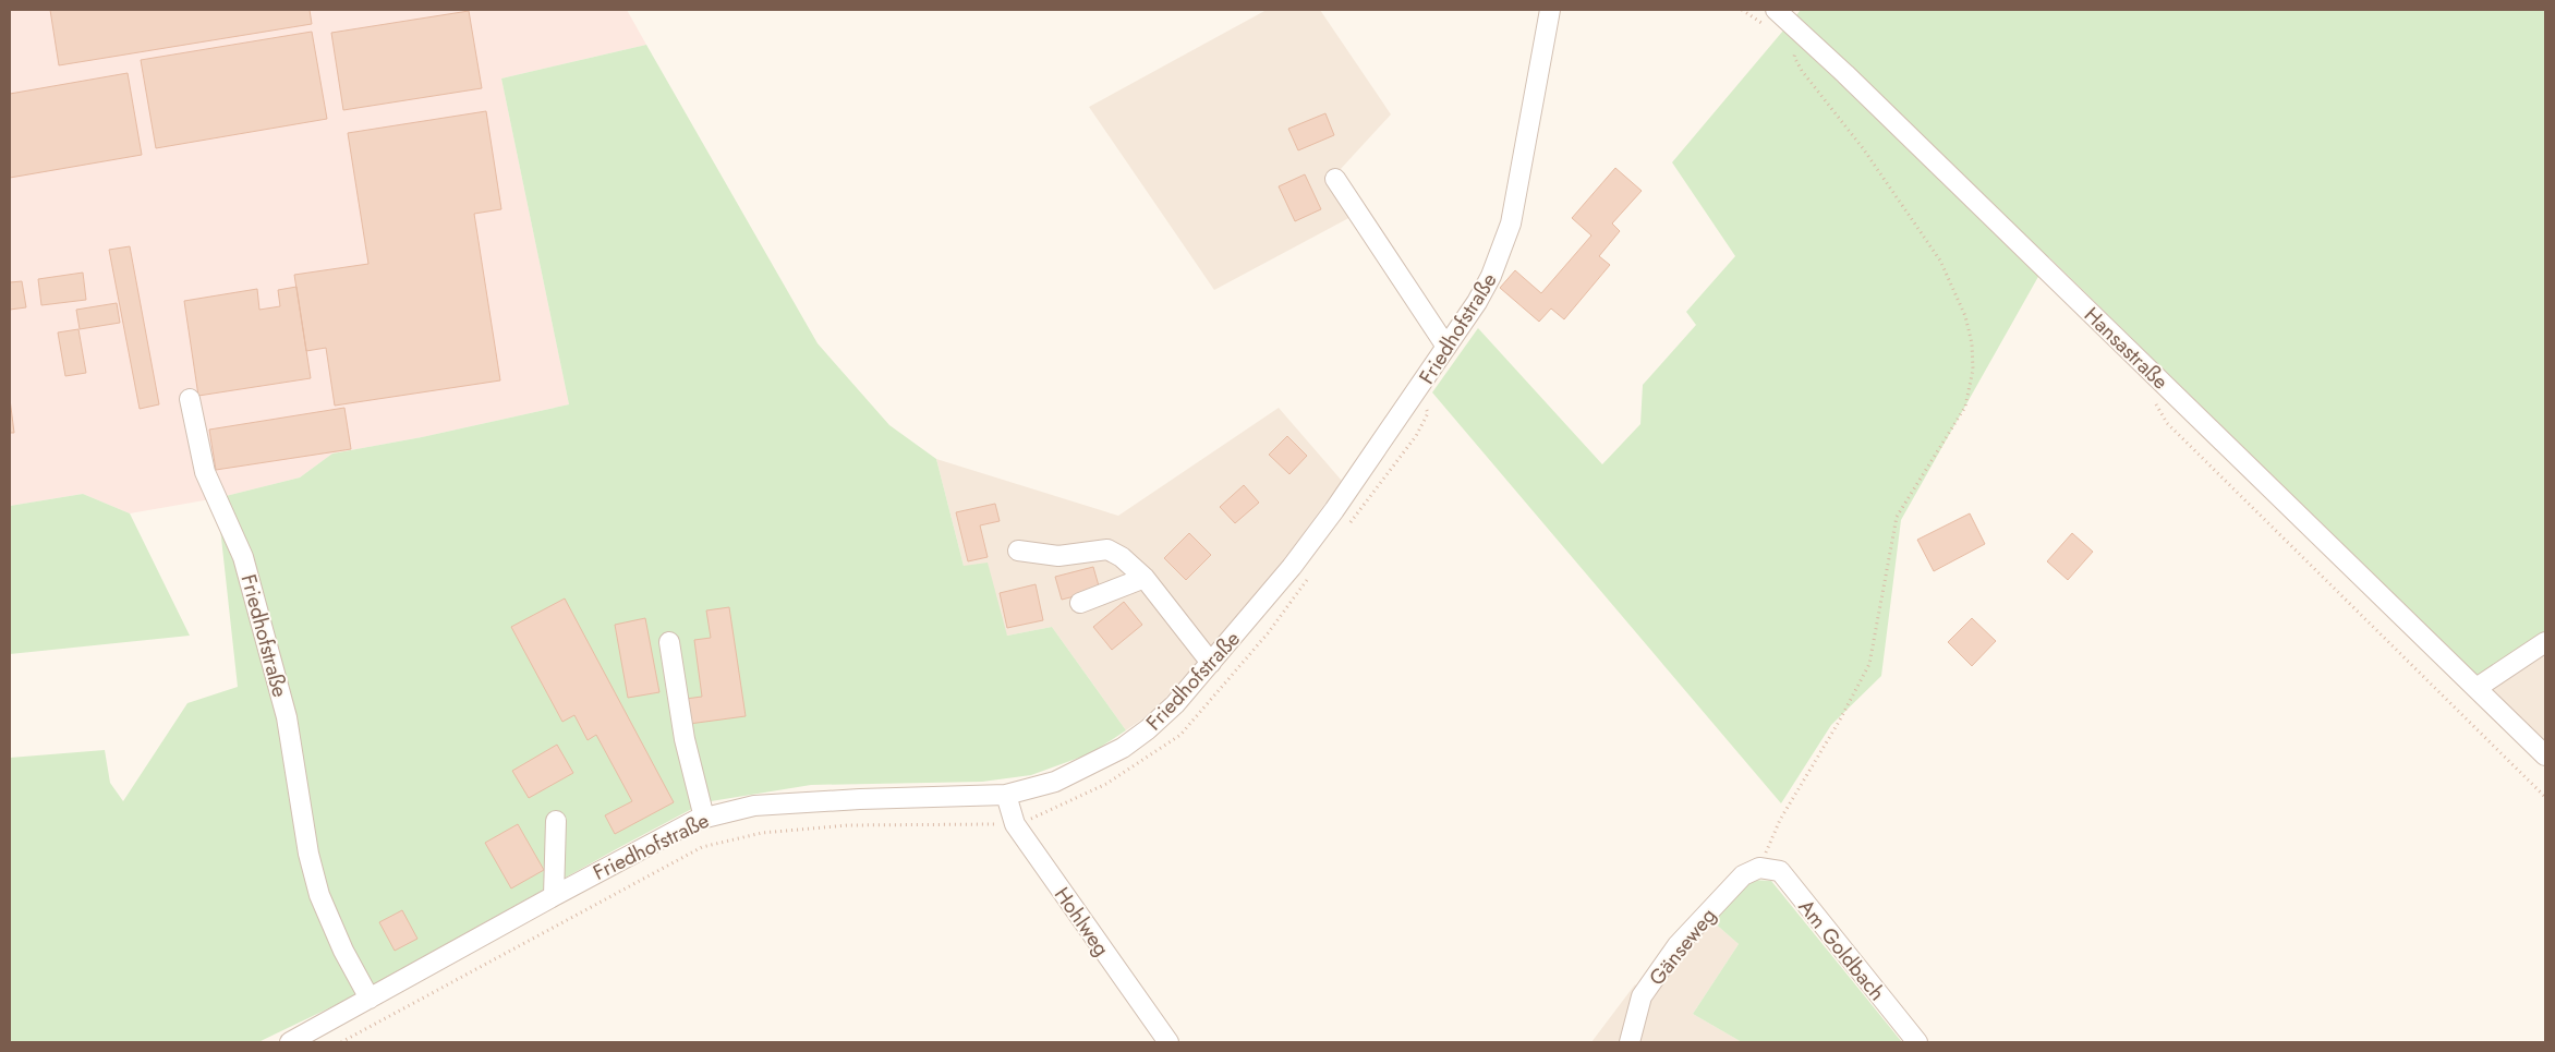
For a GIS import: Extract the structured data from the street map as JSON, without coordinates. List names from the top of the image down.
{
  "streets": {
    "street": [
      "Friedhofstraße",
      "Hansastraße",
      "Hohlweg",
      "Gänseweg",
      "Am Goldbach"
    ]
  },
  "crossings": [
    ["Friedhofstraße", "Hohlweg"],
    ["Gänseweg", "Am Goldbach"]
  ]
}
